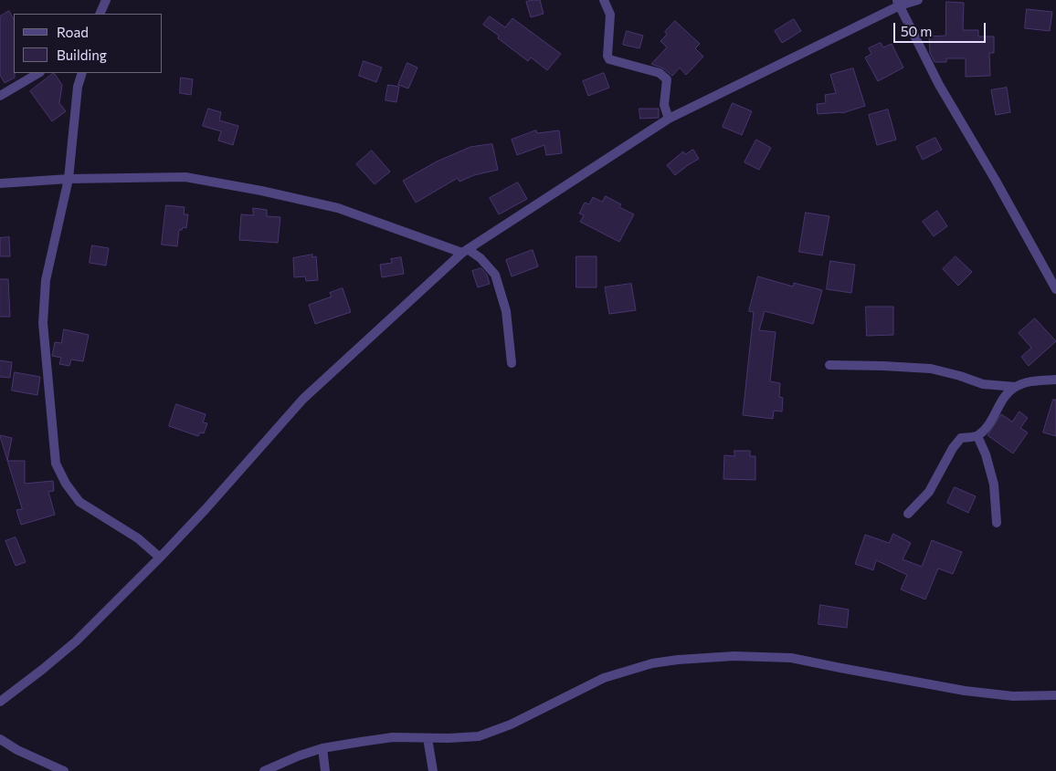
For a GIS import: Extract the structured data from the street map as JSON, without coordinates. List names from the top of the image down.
{
  "legend": ["Road", "Building"],
  "scale_bar": "50 m"
}
